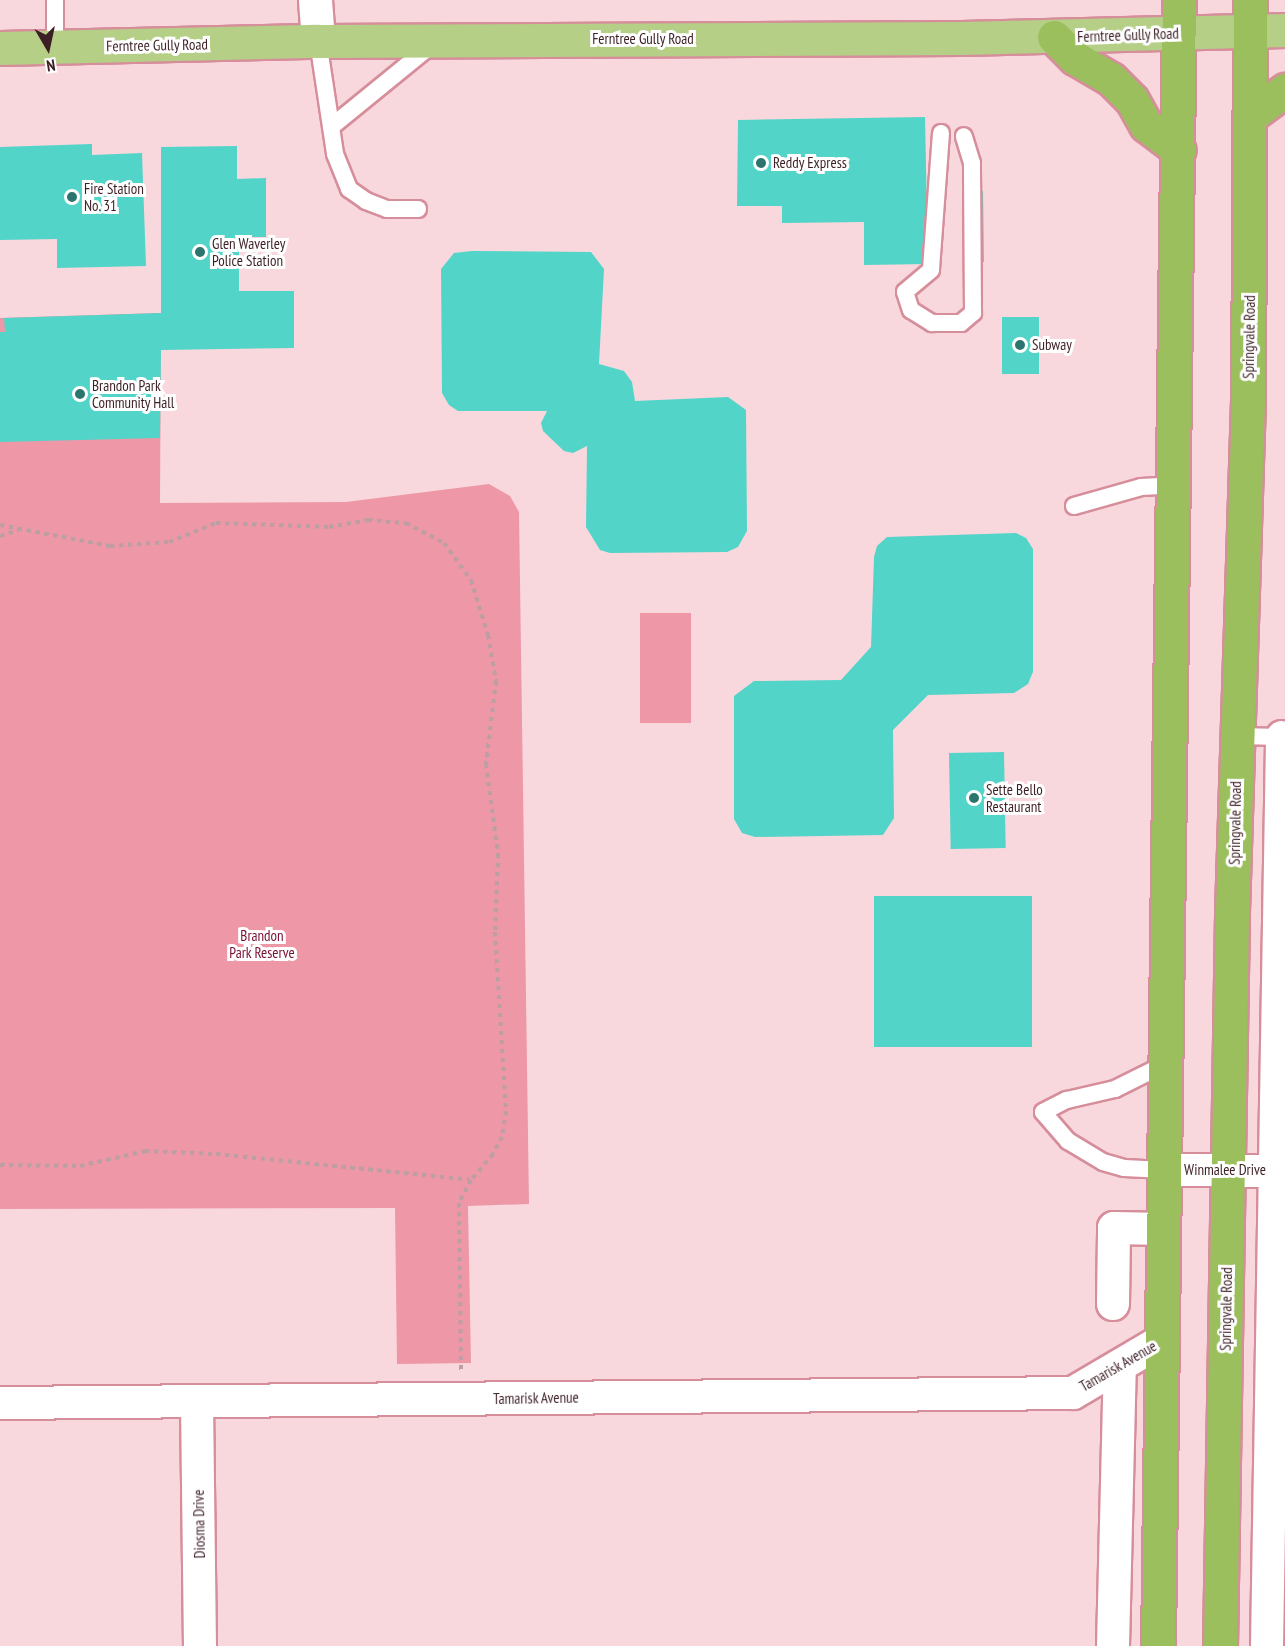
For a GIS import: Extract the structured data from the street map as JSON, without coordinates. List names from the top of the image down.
{
  "streets": {
    "highway": ["Springvale Road"],
    "main road": ["Ferntree Gully Road"],
    "street": ["Winmalee Drive", "Tamarisk Avenue", "Diosma Drive"]
  },
  "crossings": [
    ["Ferntree Gully Road", "Springvale Road"],
    ["Springvale Road", "Winmalee Drive"],
    ["Tamarisk Avenue", "Diosma Drive"]
  ],
  "parks": ["Brandon Park Reserve"],
  "places": [
    "Reddy Express",
    "Fire Station No. 31",
    "Glen Waverley Police Station",
    "Subway",
    "Brandon Park Community Hall",
    "Sette Bello Restaurant"
  ],
  "north": "bottom"
}
